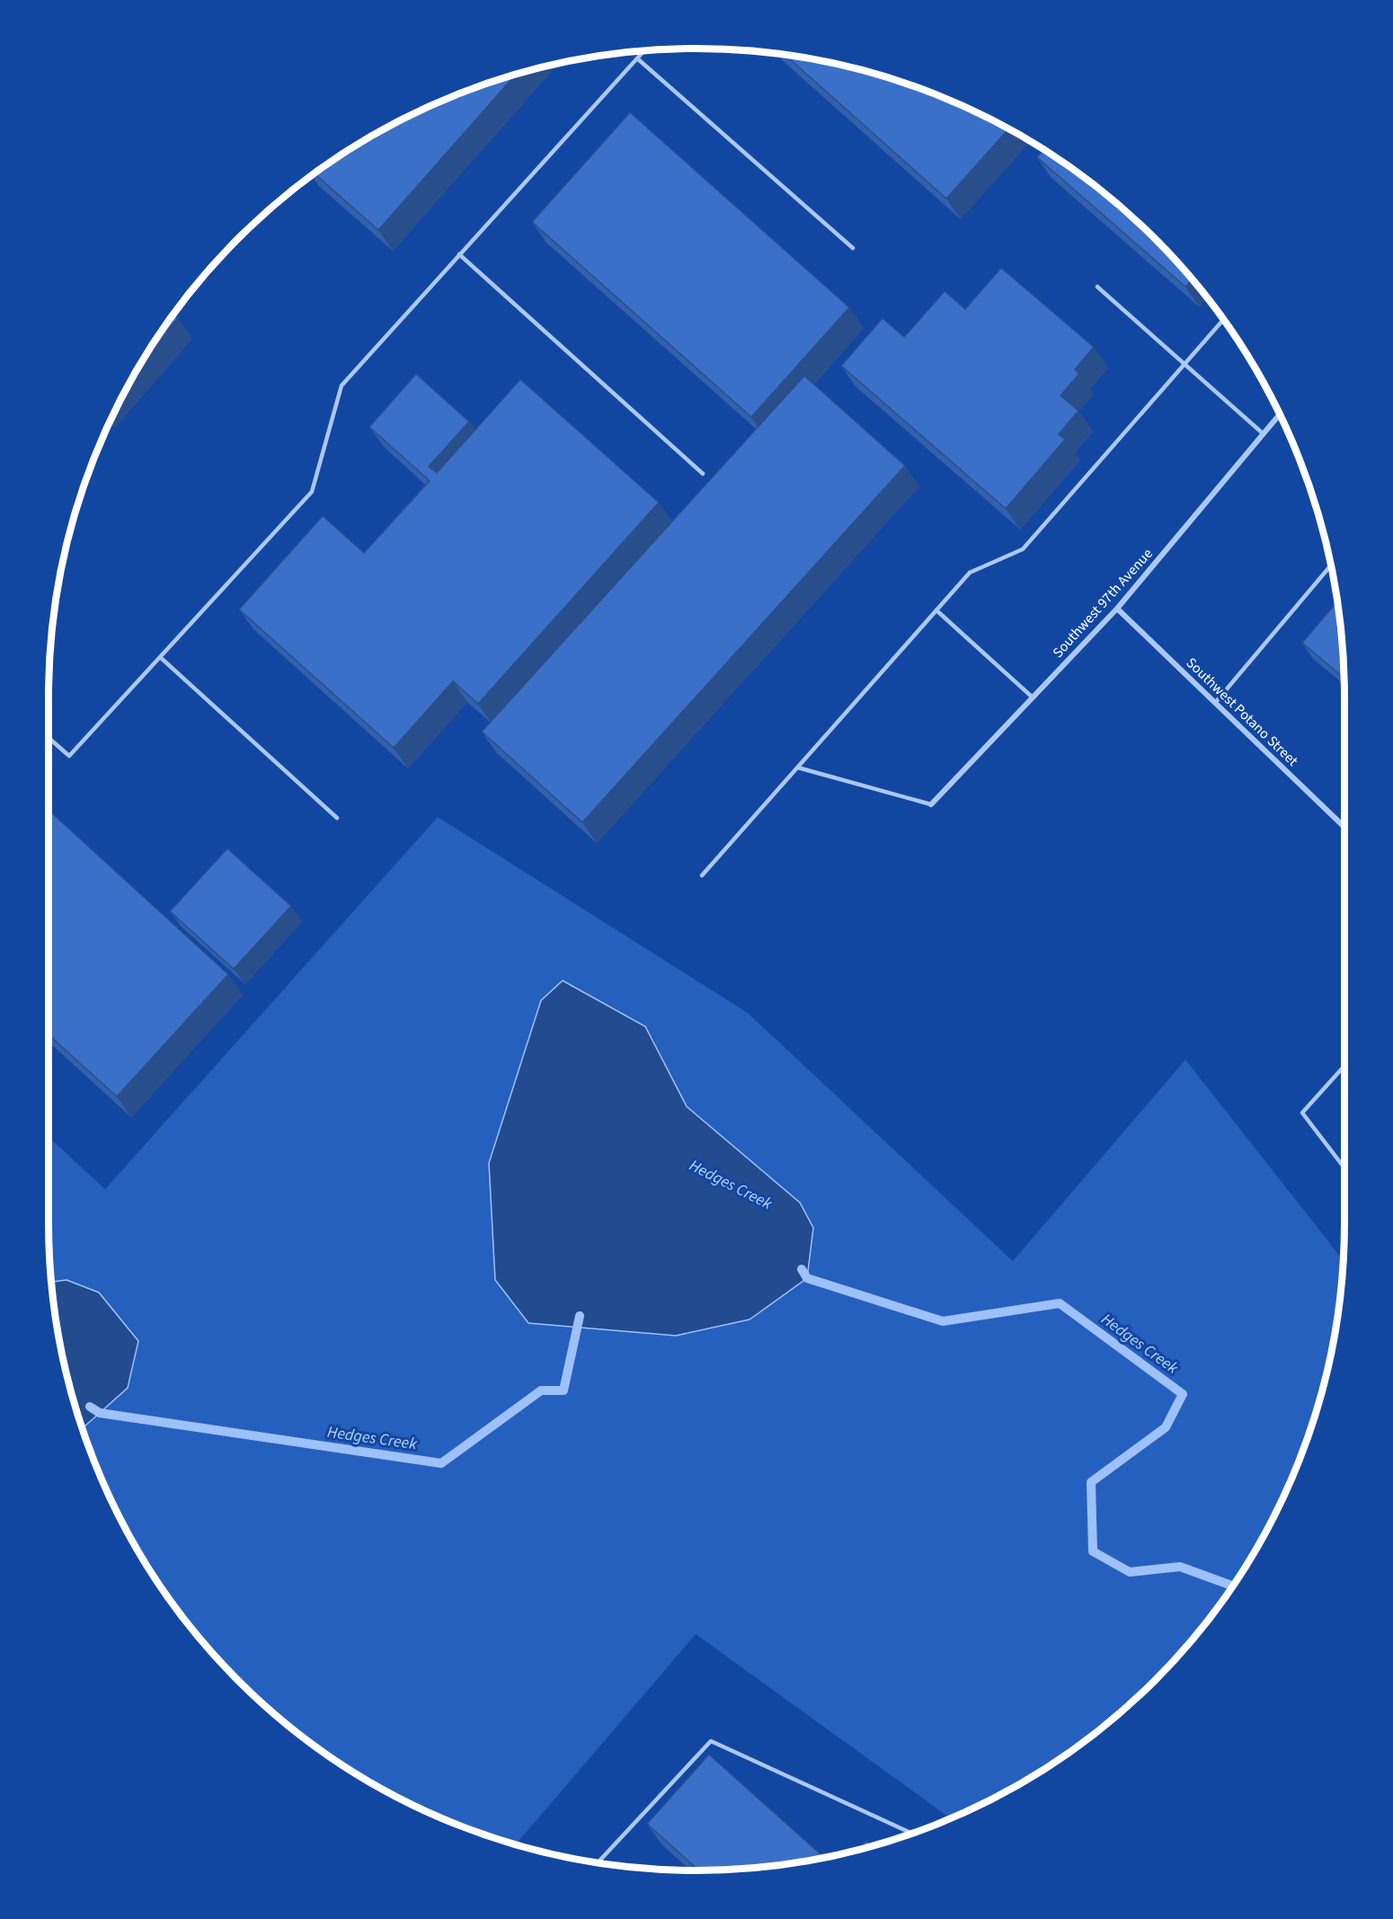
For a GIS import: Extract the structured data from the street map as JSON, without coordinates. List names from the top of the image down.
{
  "streets": {
    "street": ["Southwest 97th Avenue", "Southwest Potano Street"]
  },
  "crossings": [
    ["Southwest 97th Avenue", "Southwest Potano Street"]
  ],
  "water": ["Hedges Creek"]
}
